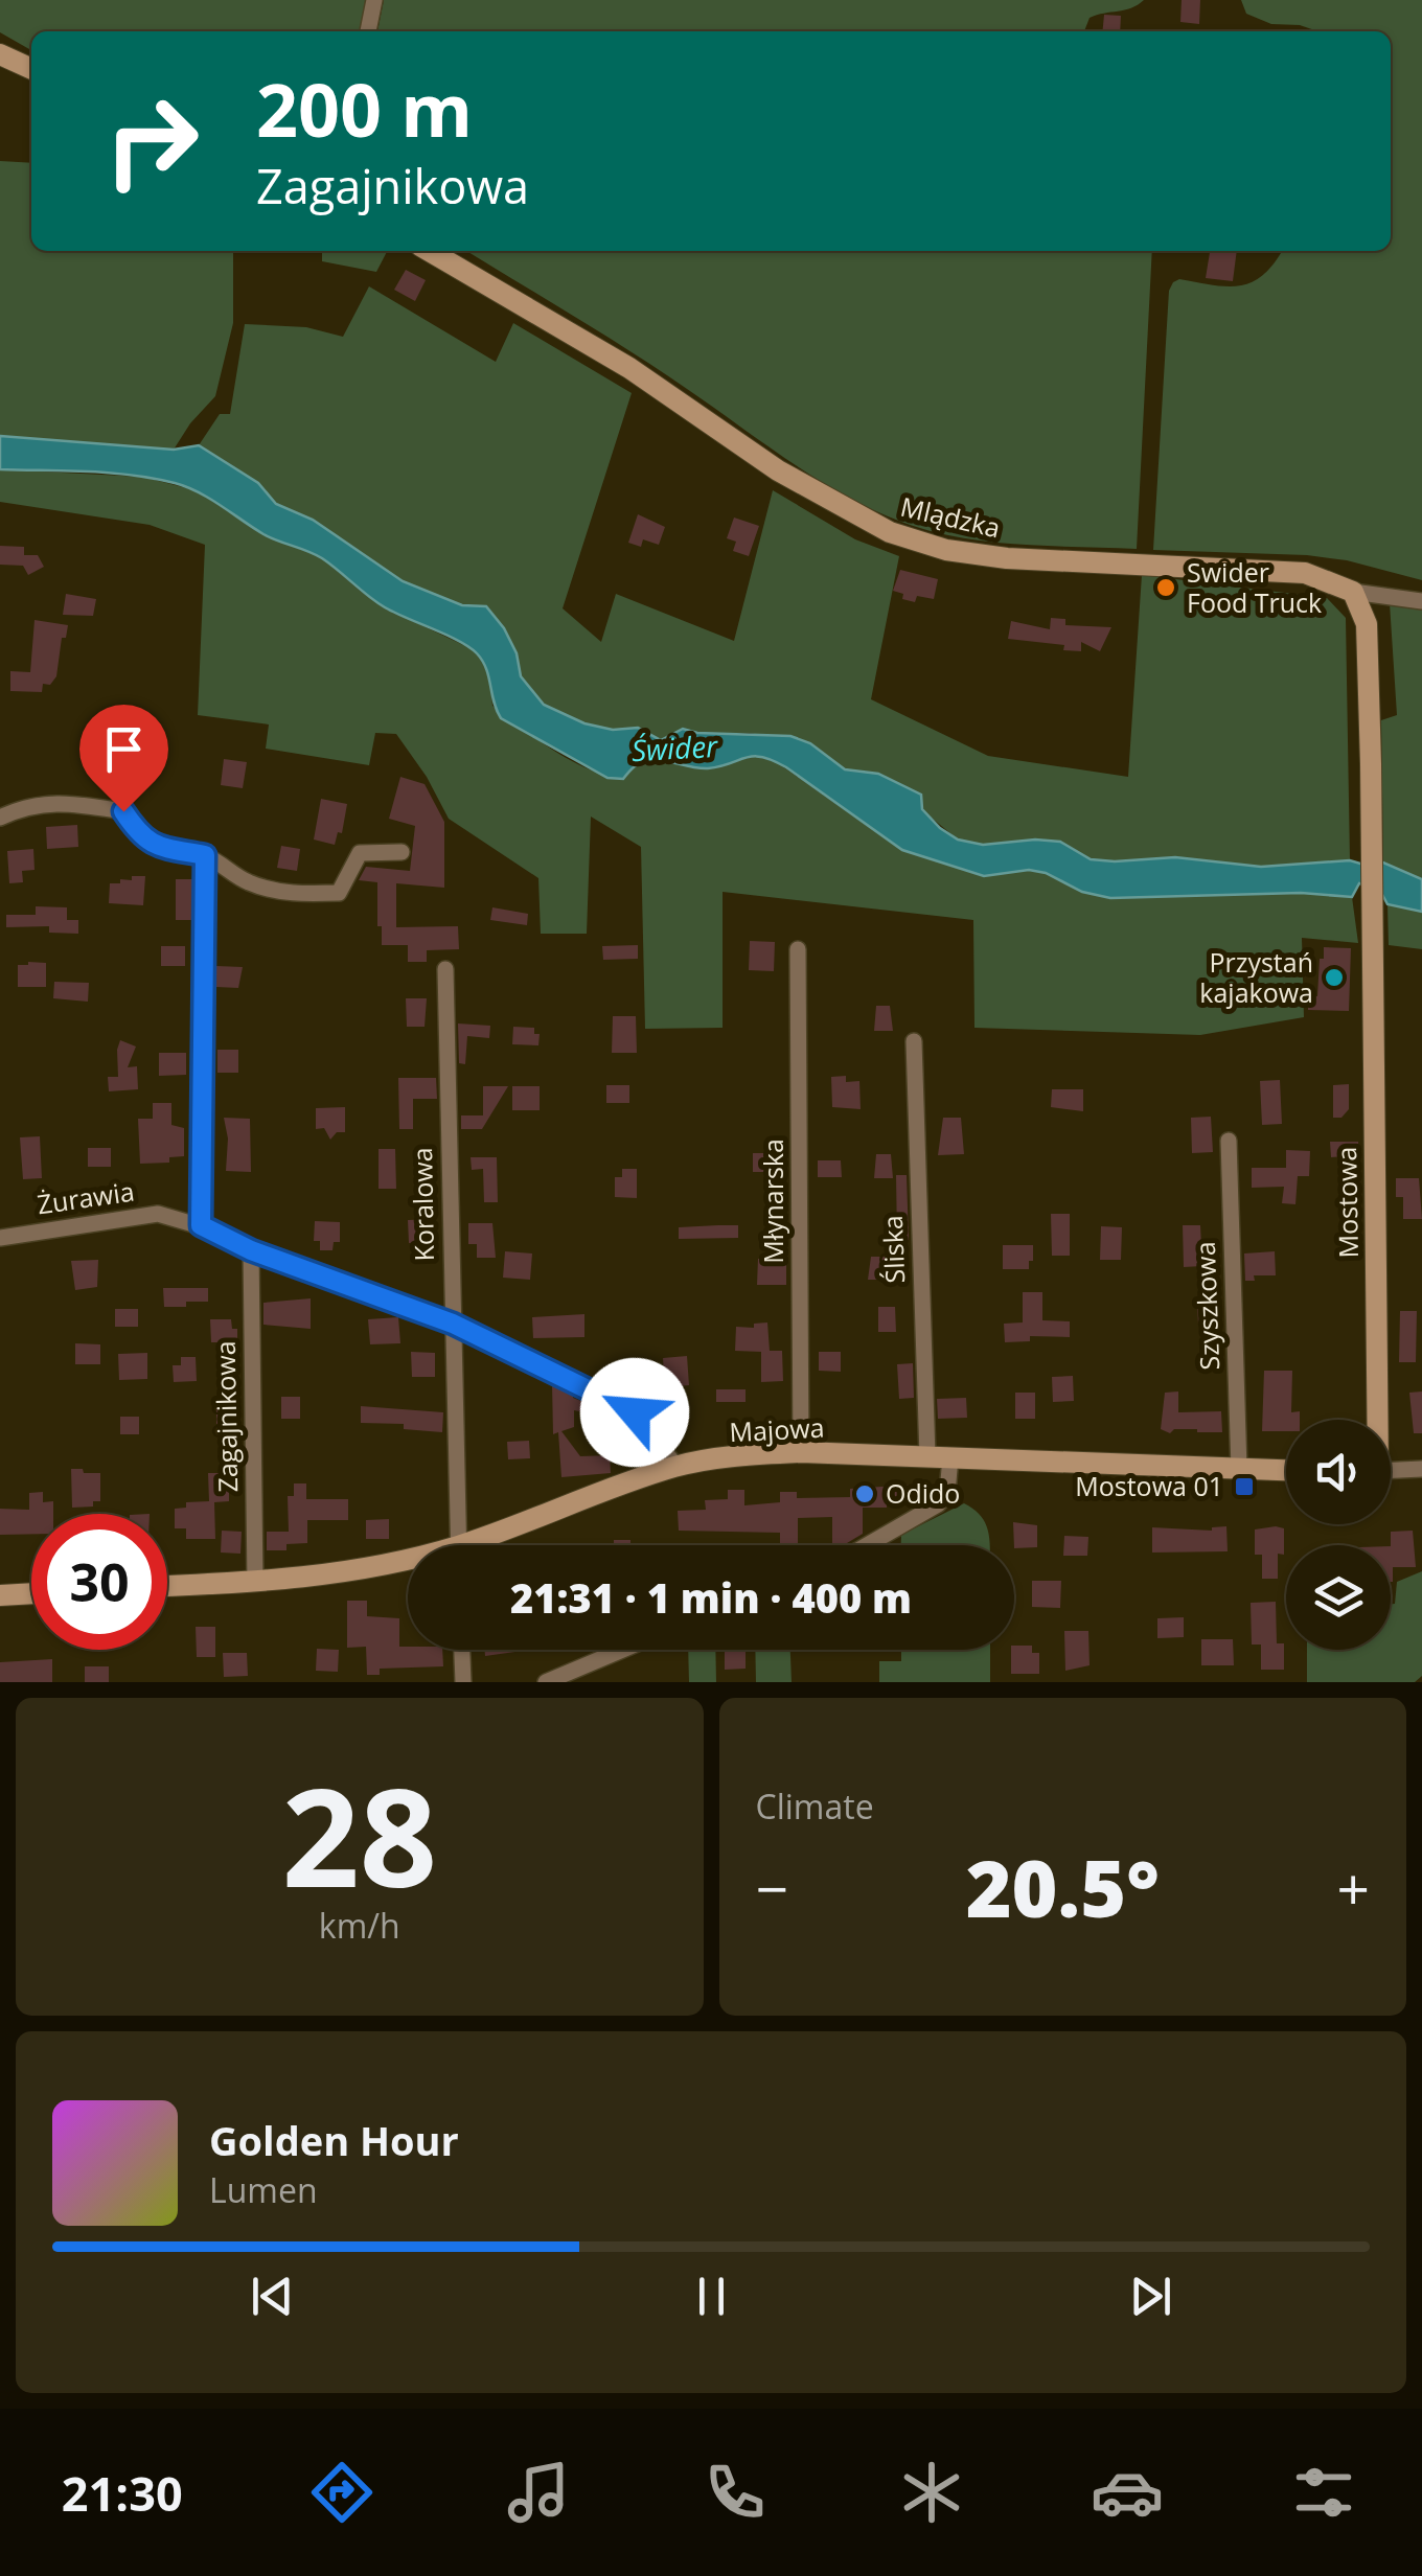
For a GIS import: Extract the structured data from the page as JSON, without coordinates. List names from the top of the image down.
{
  "streets": {
    "street": [
      "Mlądzka",
      "Żurawia",
      "Młynarska",
      "Mostowa",
      "Koralowa",
      "Śliska",
      "Szyszkowa",
      "Zagajnikowa",
      "Majowa"
    ]
  },
  "crossings": [
    ["Mlądzka", "Mostowa"],
    ["Żurawia", "Koralowa"],
    ["Żurawia", "Zagajnikowa"],
    ["Żurawia", "Majowa"],
    ["Młynarska", "Majowa"],
    ["Śliska", "Majowa"],
    ["Szyszkowa", "Majowa"],
    ["Zagajnikowa", "Majowa"]
  ],
  "water": ["Świder"],
  "places": {
    "other": ["Swider Food Truck", "Przystań kajakowa", "Odido"],
    "transit": ["Mostowa 01"]
  },
  "page": {
    "turn": ["200 m", "Zagajnikowa"],
    "limit": "30",
    "trip": "21:31 · 1 min · 400 m",
    "tile": [
      ["28", "km/h"],
      "Climate"
    ],
    "heat": ["−", "20.5°", "+"],
    "song": ["Golden Hour", "Lumen"],
    "tabs": "21:30"
  }
}
